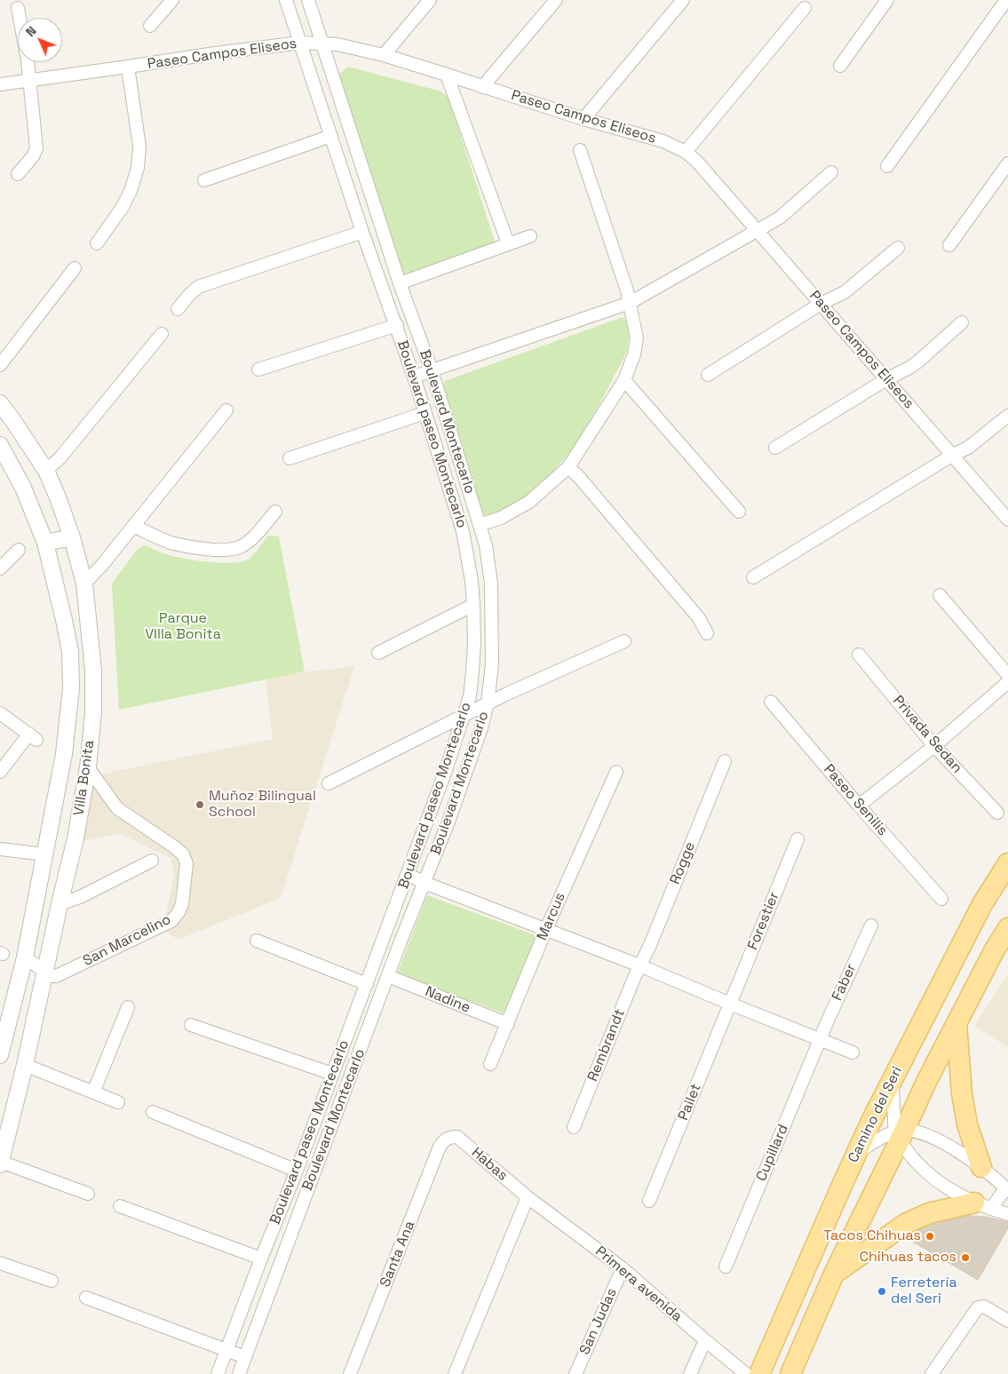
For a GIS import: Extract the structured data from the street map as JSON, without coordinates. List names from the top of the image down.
{
  "streets": {
    "main road": ["Camino del Seri"],
    "street": [
      "Paseo Campos Eliseos",
      "Boulevard Montecarlo",
      "Boulevard paseo Montecarlo",
      "Privada Sedan",
      "Villa Bonita",
      "Paseo Senilis",
      "Rogge",
      "Marcus",
      "Forestier",
      "San Marcelino",
      "Faber",
      "Nadine",
      "Rembrandt",
      "Pailet",
      "Cupillard",
      "Habas",
      "Santa Ana",
      "Primera avenida",
      "San Judas"
    ]
  },
  "crossings": [
    ["Paseo Campos Eliseos", "Boulevard Montecarlo"],
    ["Paseo Campos Eliseos", "Boulevard paseo Montecarlo"],
    ["Boulevard Montecarlo", "Nadine"],
    ["Villa Bonita", "San Marcelino"],
    ["Rogge", "Rembrandt"],
    ["Marcus", "Nadine"],
    ["Forestier", "Pailet"],
    ["Faber", "Cupillard"],
    ["Habas", "Santa Ana"],
    ["Habas", "Primera avenida"],
    ["Primera avenida", "San Judas"]
  ],
  "parks": ["Parque VIlla Bonita"],
  "places": [
    "Muñoz Bilingual School",
    "Tacos Chihuas",
    "Chihuas tacos",
    "Ferretería del Seri"
  ],
  "north": "top left"
}
